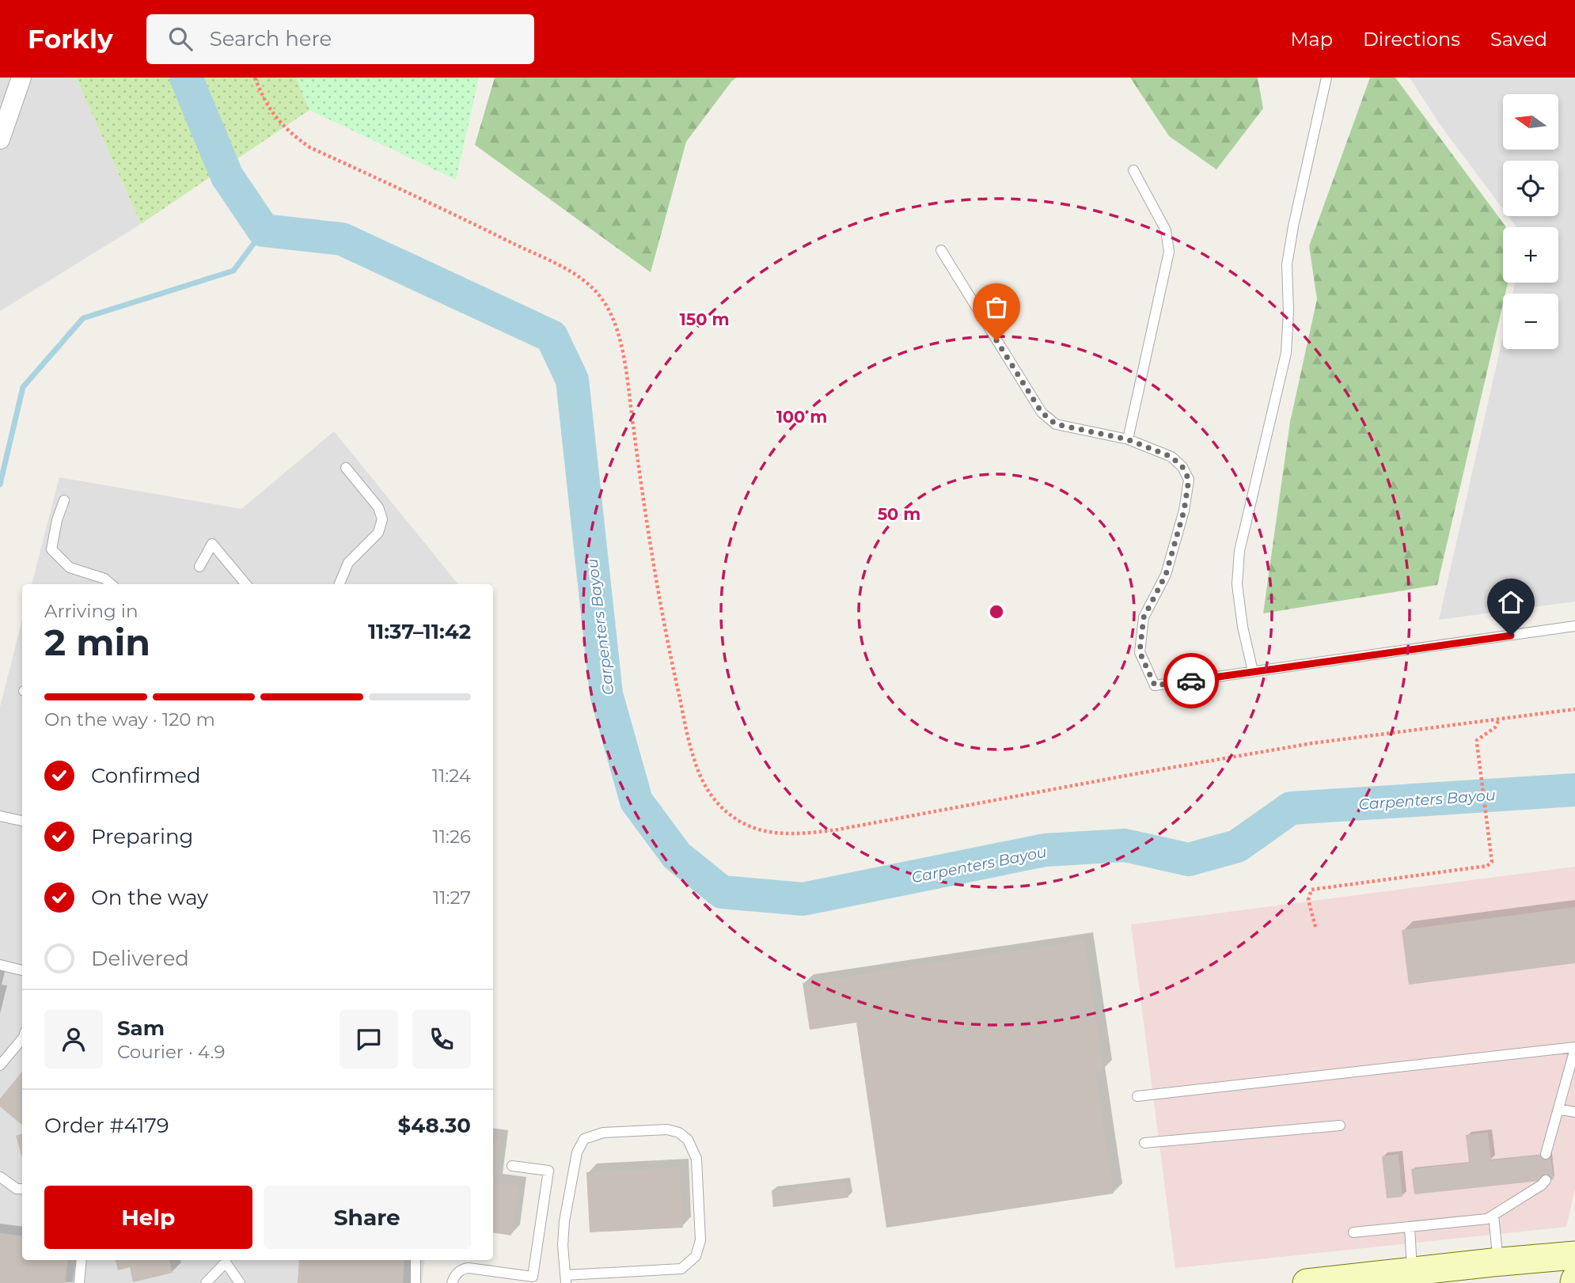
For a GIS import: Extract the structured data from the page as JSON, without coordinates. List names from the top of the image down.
{
  "water": ["Carpenters Bayou"],
  "north": "left",
  "page": {
    "header": "Forkly",
    "search": "Search here",
    "nav": ["Map", "Directions", "Saved"],
    "map_buttons": ["+", "−"],
    "heading": ["2 min", "Arriving in", "11:37–11:42"],
    "panel": [
      "Sam",
      "Courier · 4.9",
      "Order #4179",
      "$48.30"
    ],
    "bar": "On the way · 120 m",
    "list": [
      ["Confirmed", "11:24"],
      ["Preparing", "11:26"],
      ["On the way", "11:27"],
      "Delivered"
    ],
    "buttons": ["Help", "Share"]
  },
  "rings": ["150 m", "100 m", "50 m"]
}
